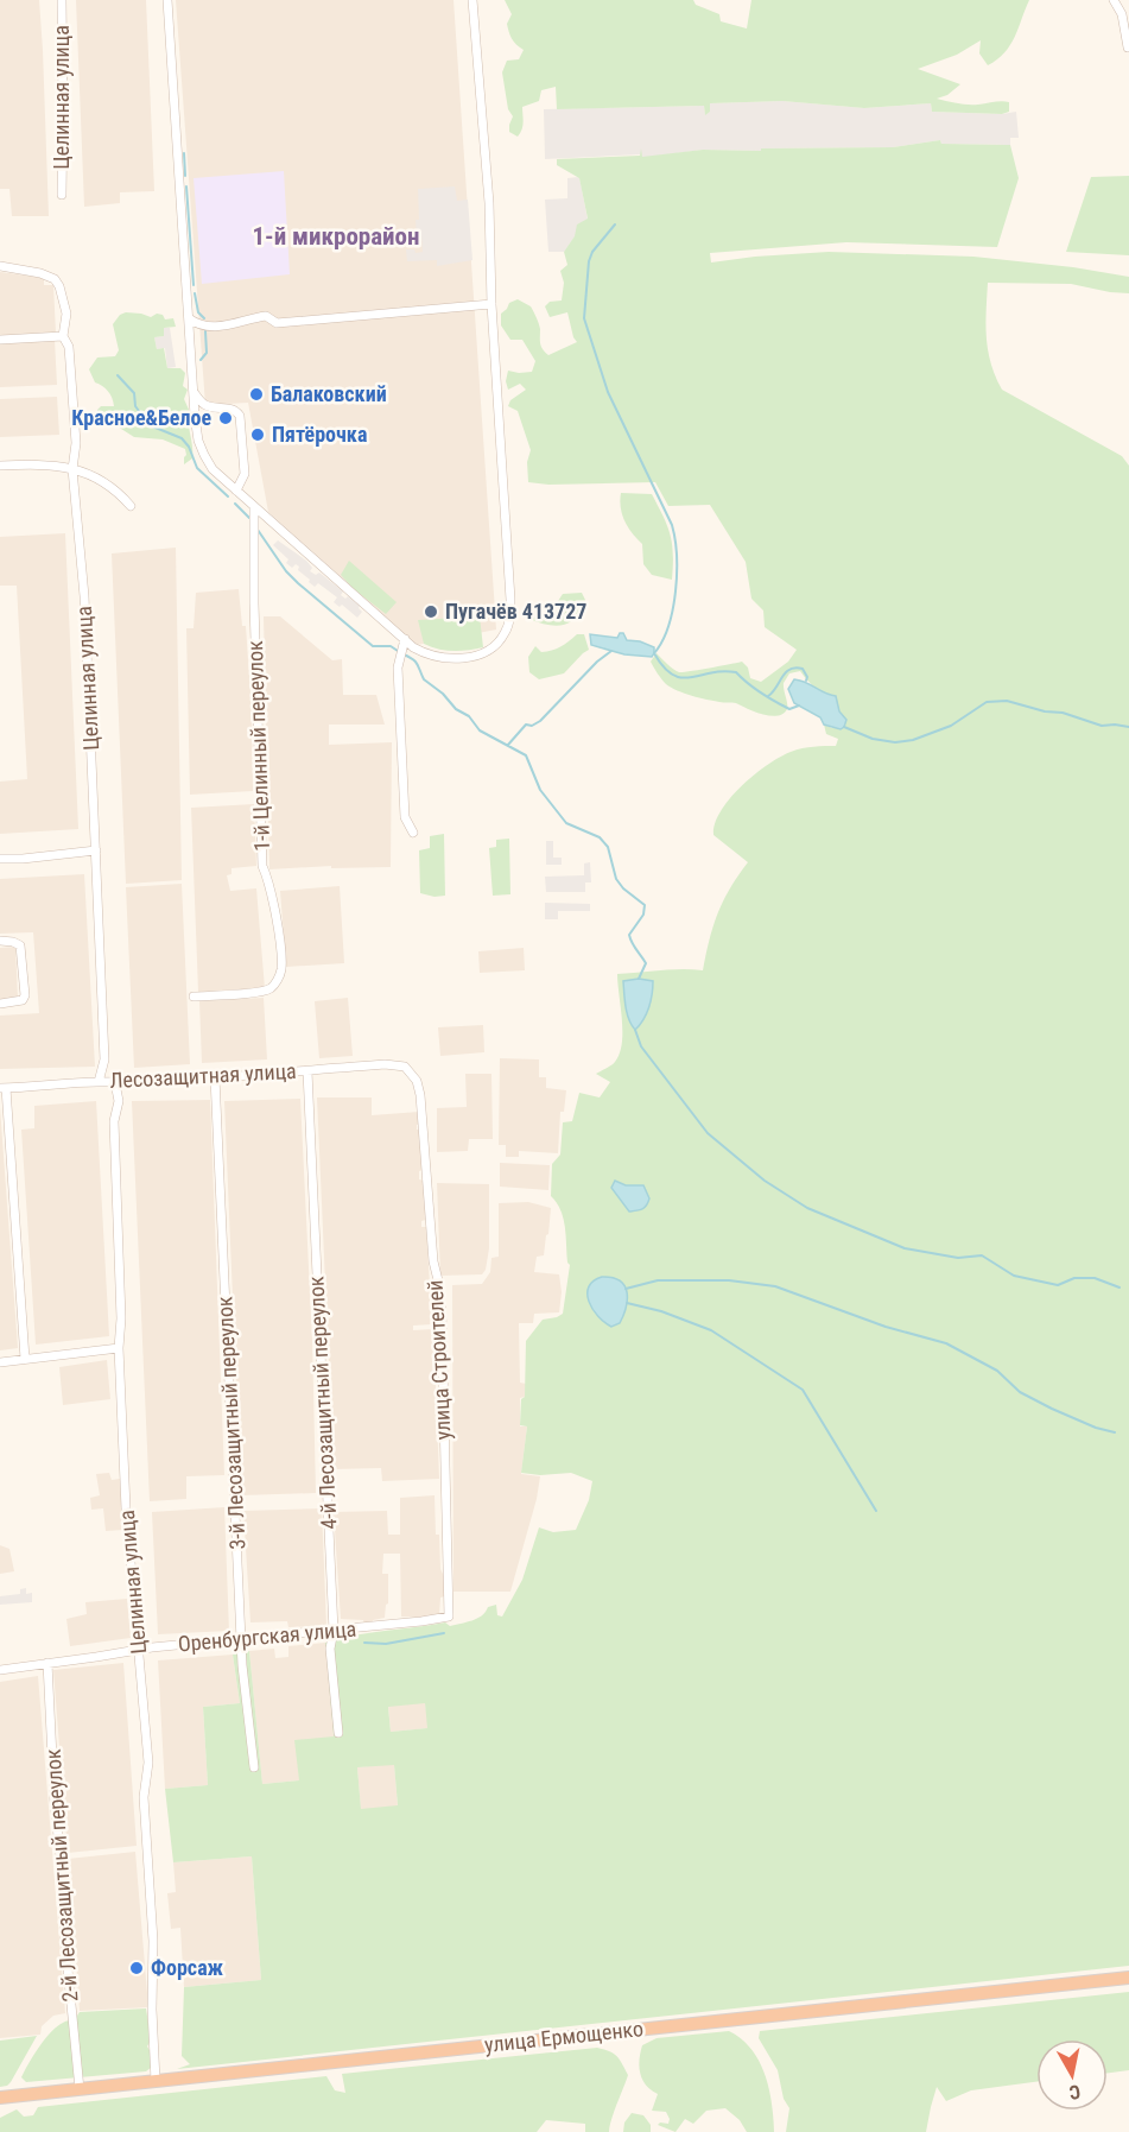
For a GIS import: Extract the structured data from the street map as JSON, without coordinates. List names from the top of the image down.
{
  "streets": {
    "highway": ["улица Ермощенко"],
    "street": [
      "Целинная улица",
      "1-й Целинный переулок",
      "Лесозащитная улица",
      "улица Строителей",
      "4-й Лесозащитный переулок",
      "3-й Лесозащитный переулок",
      "Оренбургская улица",
      "2-й Лесозащитный переулок"
    ]
  },
  "crossings": [
    ["Целинная улица", "Лесозащитная улица"],
    ["Целинная улица", "Оренбургская улица"],
    ["Целинная улица", "улица Ермощенко"],
    ["Лесозащитная улица", "улица Строителей"],
    ["Лесозащитная улица", "4-й Лесозащитный переулок"],
    ["Лесозащитная улица", "3-й Лесозащитный переулок"],
    ["улица Строителей", "Оренбургская улица"],
    ["4-й Лесозащитный переулок", "Оренбургская улица"],
    ["3-й Лесозащитный переулок", "Оренбургская улица"],
    ["Оренбургская улица", "2-й Лесозащитный переулок"],
    ["2-й Лесозащитный переулок", "улица Ермощенко"]
  ],
  "districts": ["1-й микрорайон"],
  "places": [
    "Балаковский",
    "Красное&Белое",
    "Пятёрочка",
    "Пугачёв 413727",
    "Форсаж"
  ],
  "north": "bottom"
}
